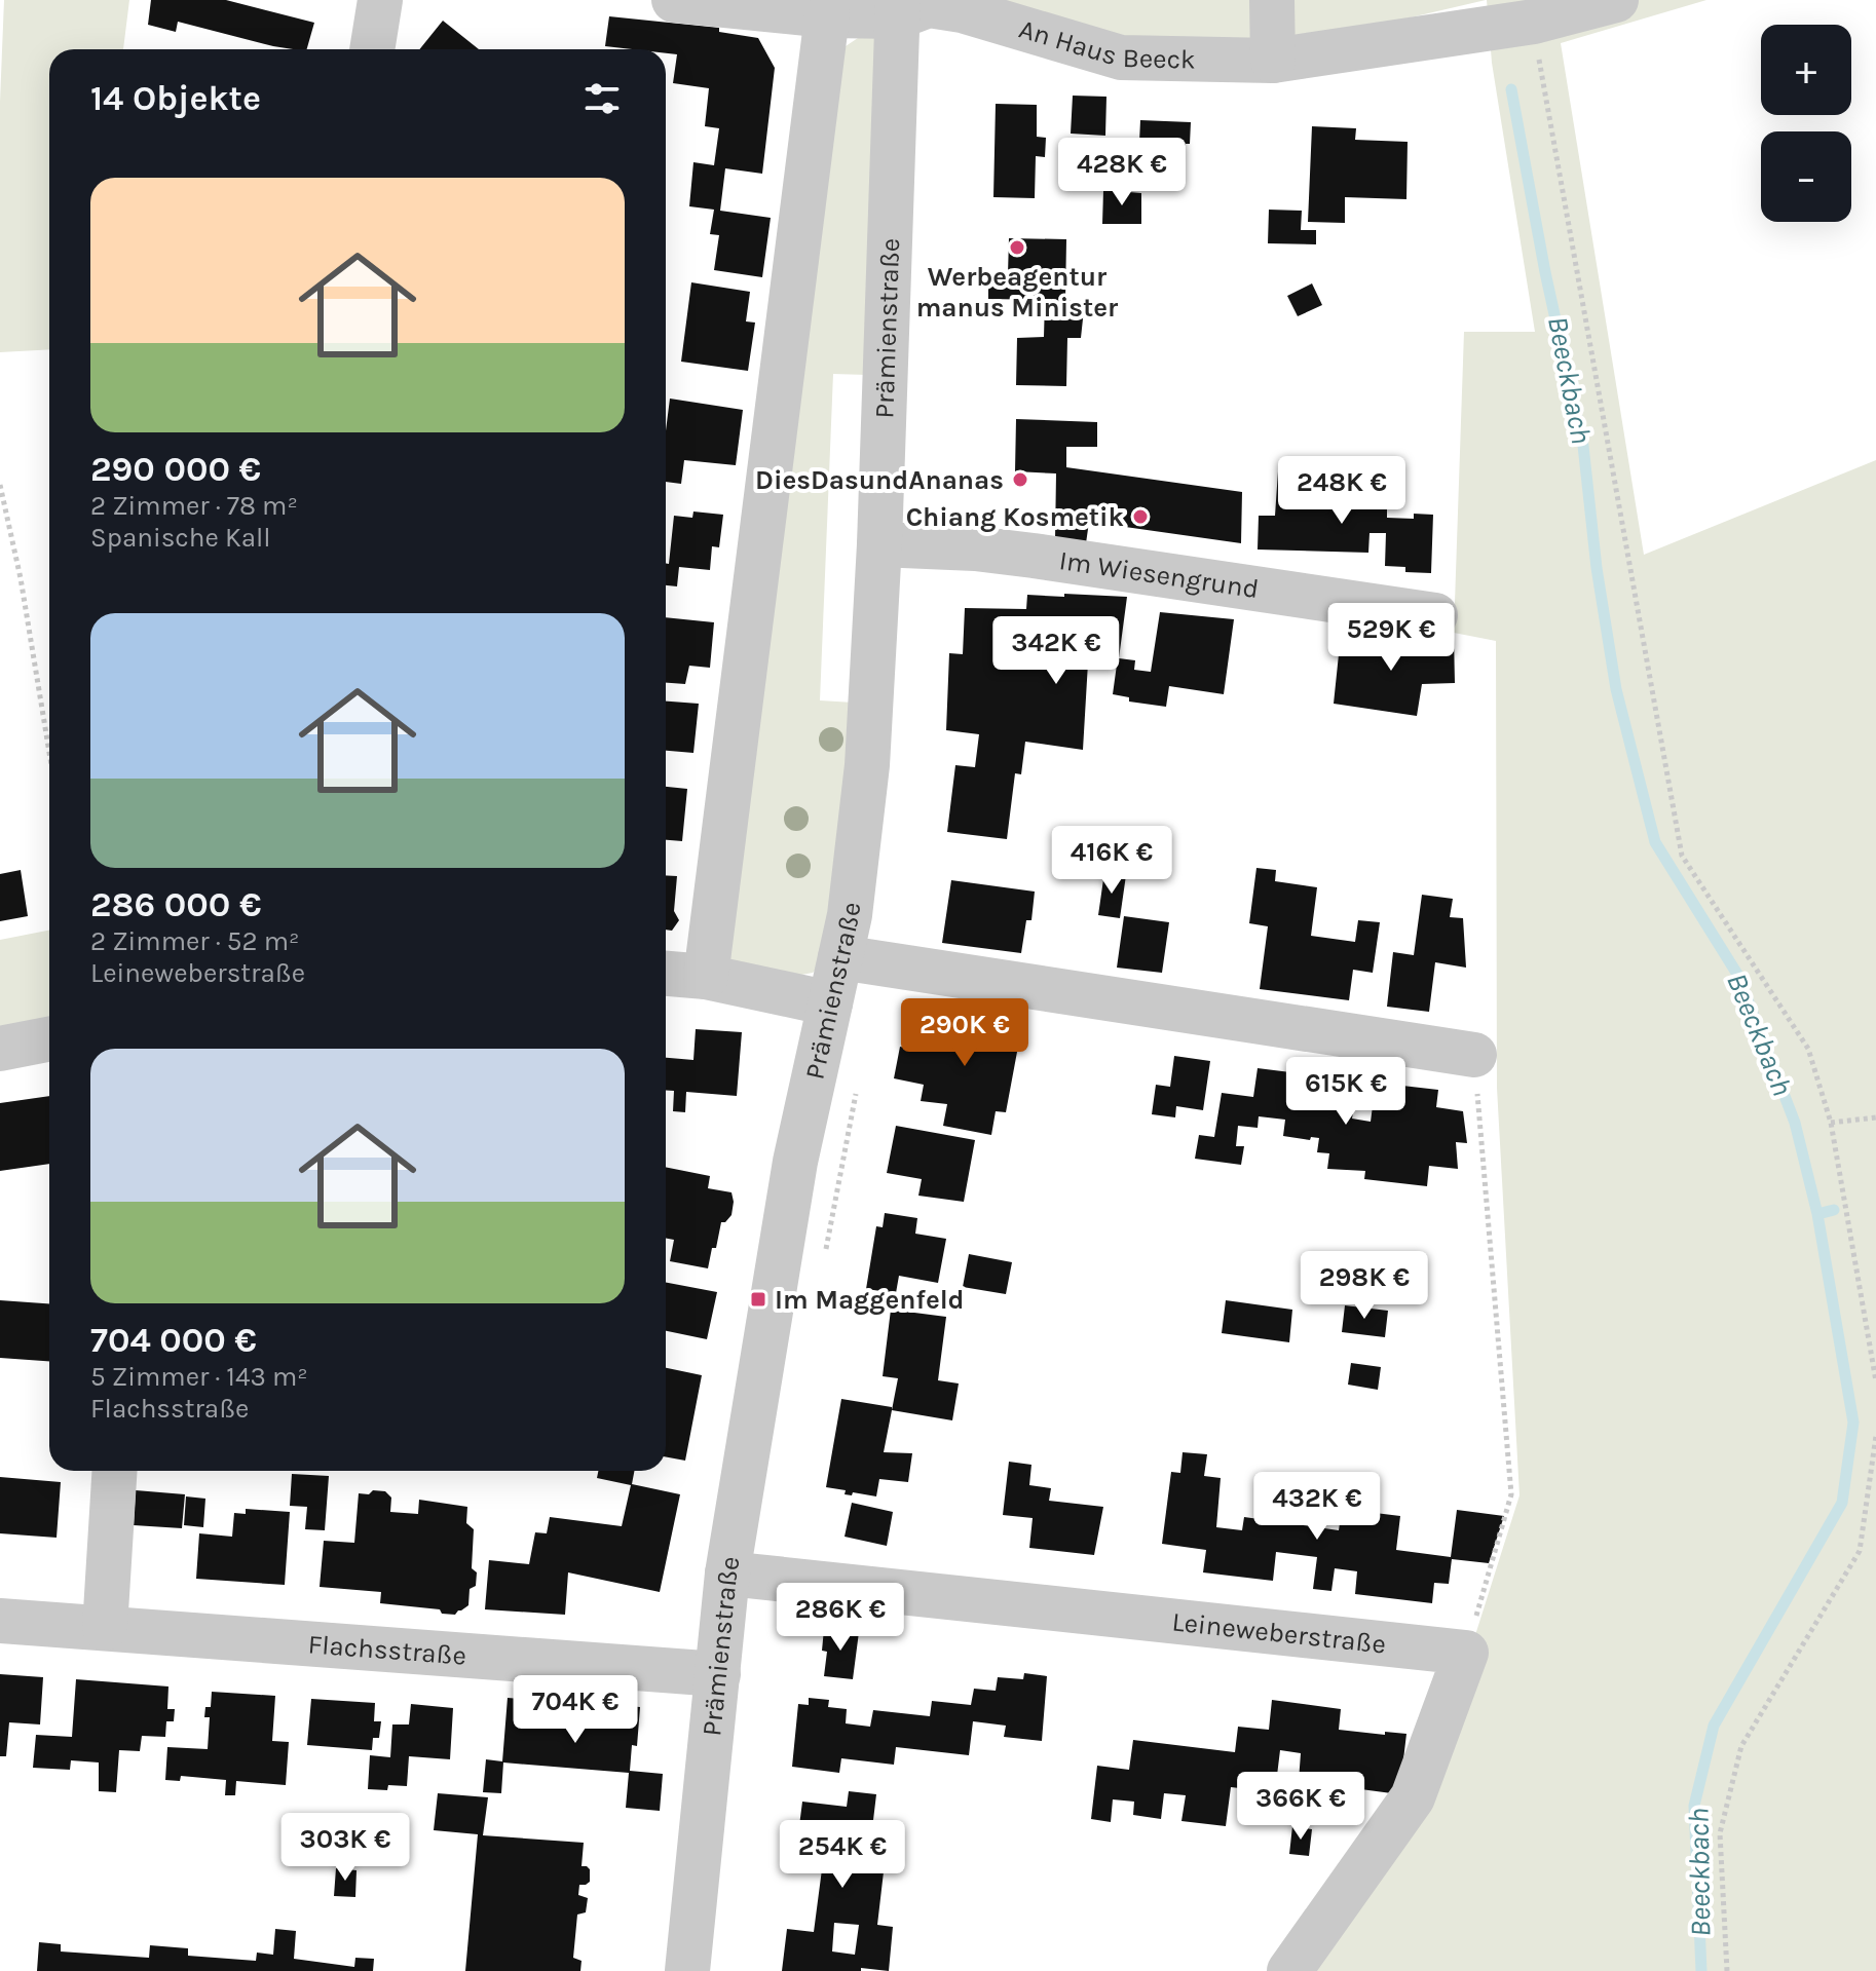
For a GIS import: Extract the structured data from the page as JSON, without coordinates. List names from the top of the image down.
{
  "streets": {
    "street": [
      "An Haus Beeck",
      "Prämienstraße",
      "Im Wiesengrund",
      "Leineweberstraße",
      "Flachsstraße"
    ]
  },
  "crossings": [
    ["An Haus Beeck", "Prämienstraße"],
    ["Prämienstraße", "Im Wiesengrund"],
    ["Prämienstraße", "Leineweberstraße"],
    ["Prämienstraße", "Flachsstraße"]
  ],
  "water": ["Beeckbach"],
  "places": {
    "other": ["Werbeagentur manus Minister", "DiesDasundAnanas", "Chiang Kosmetik"],
    "transit": ["Im Maggenfeld"]
  },
  "page": {
    "map_buttons": ["+", "−"],
    "heading": "14 Objekte",
    "price": [
      "428K €",
      "248K €",
      "529K €",
      "342K €",
      "416K €",
      "290K €",
      "615K €",
      "298K €",
      "432K €",
      "286K €",
      "704K €",
      "366K €",
      "303K €",
      "254K €"
    ],
    "list": [
      {
        "name": "290 000 €",
        "note": "2 Zimmer · 78 m² · Spanische Kall"
      },
      {
        "name": "286 000 €",
        "note": "2 Zimmer · 52 m² · Leineweberstraße"
      },
      {
        "name": "704 000 €",
        "note": "5 Zimmer · 143 m² · Flachsstraße"
      }
    ]
  }
}
